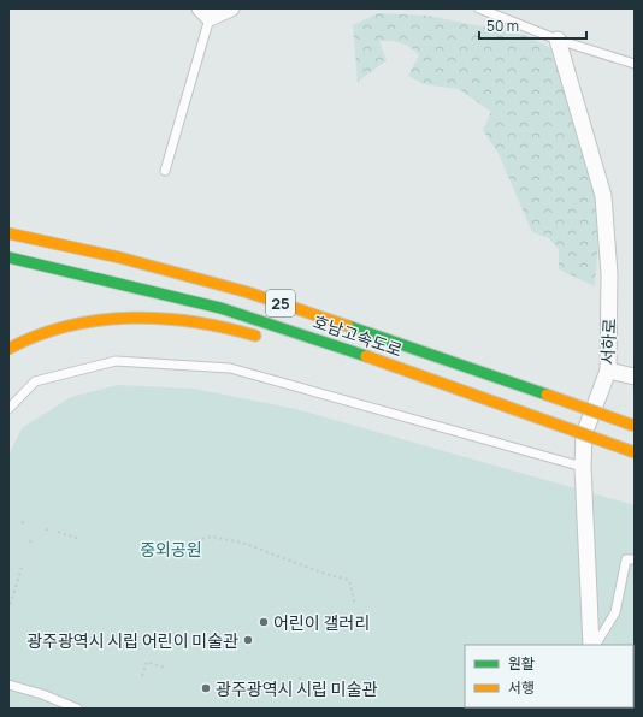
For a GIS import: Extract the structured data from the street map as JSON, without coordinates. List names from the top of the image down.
{
  "streets": {
    "highway": ["25", "호남고속도로"],
    "street": ["서하로"]
  },
  "parks": ["중외공원"],
  "places": ["어린이 갤러리", "광주광역시 시립 어린이 미술관", "광주광역시 시립 미술관"],
  "legend": ["원활", "서행"],
  "scale_bar": "50 m"
}
